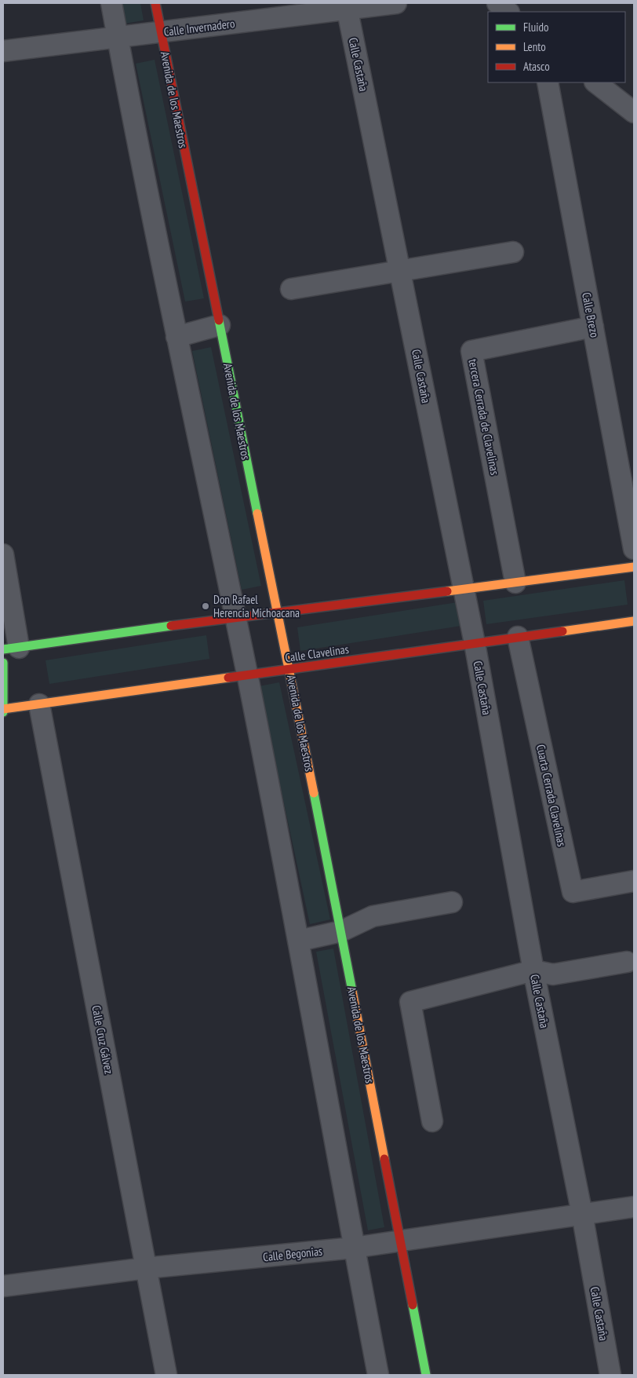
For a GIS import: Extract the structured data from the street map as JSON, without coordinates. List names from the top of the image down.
{
  "streets": {
    "street": [
      "Calle Invernadero",
      "Calle Castaña",
      "Avenida de los Maestros",
      "Calle Brezo",
      "tercera Cerrada de Clavelinas",
      "Calle Clavelinas",
      "Cuarta Cerrada Clavelinas",
      "Calle Cruz Gálvez",
      "Calle Begonias"
    ]
  },
  "crossings": [
    ["Calle Invernadero", "Calle Castaña"],
    ["Calle Invernadero", "Avenida de los Maestros"],
    ["Calle Castaña", "Calle Clavelinas"],
    ["Calle Castaña", "Calle Begonias"],
    ["Avenida de los Maestros", "Calle Clavelinas"],
    ["Avenida de los Maestros", "Calle Begonias"],
    ["Calle Brezo", "tercera Cerrada de Clavelinas"],
    ["Calle Clavelinas", "Cuarta Cerrada Clavelinas"],
    ["Calle Clavelinas", "Calle Cruz Gálvez"],
    ["Calle Cruz Gálvez", "Calle Begonias"]
  ],
  "places": ["Don Rafael Herencia Michoacana"],
  "legend": ["Fluido", "Lento", "Atasco"]
}
